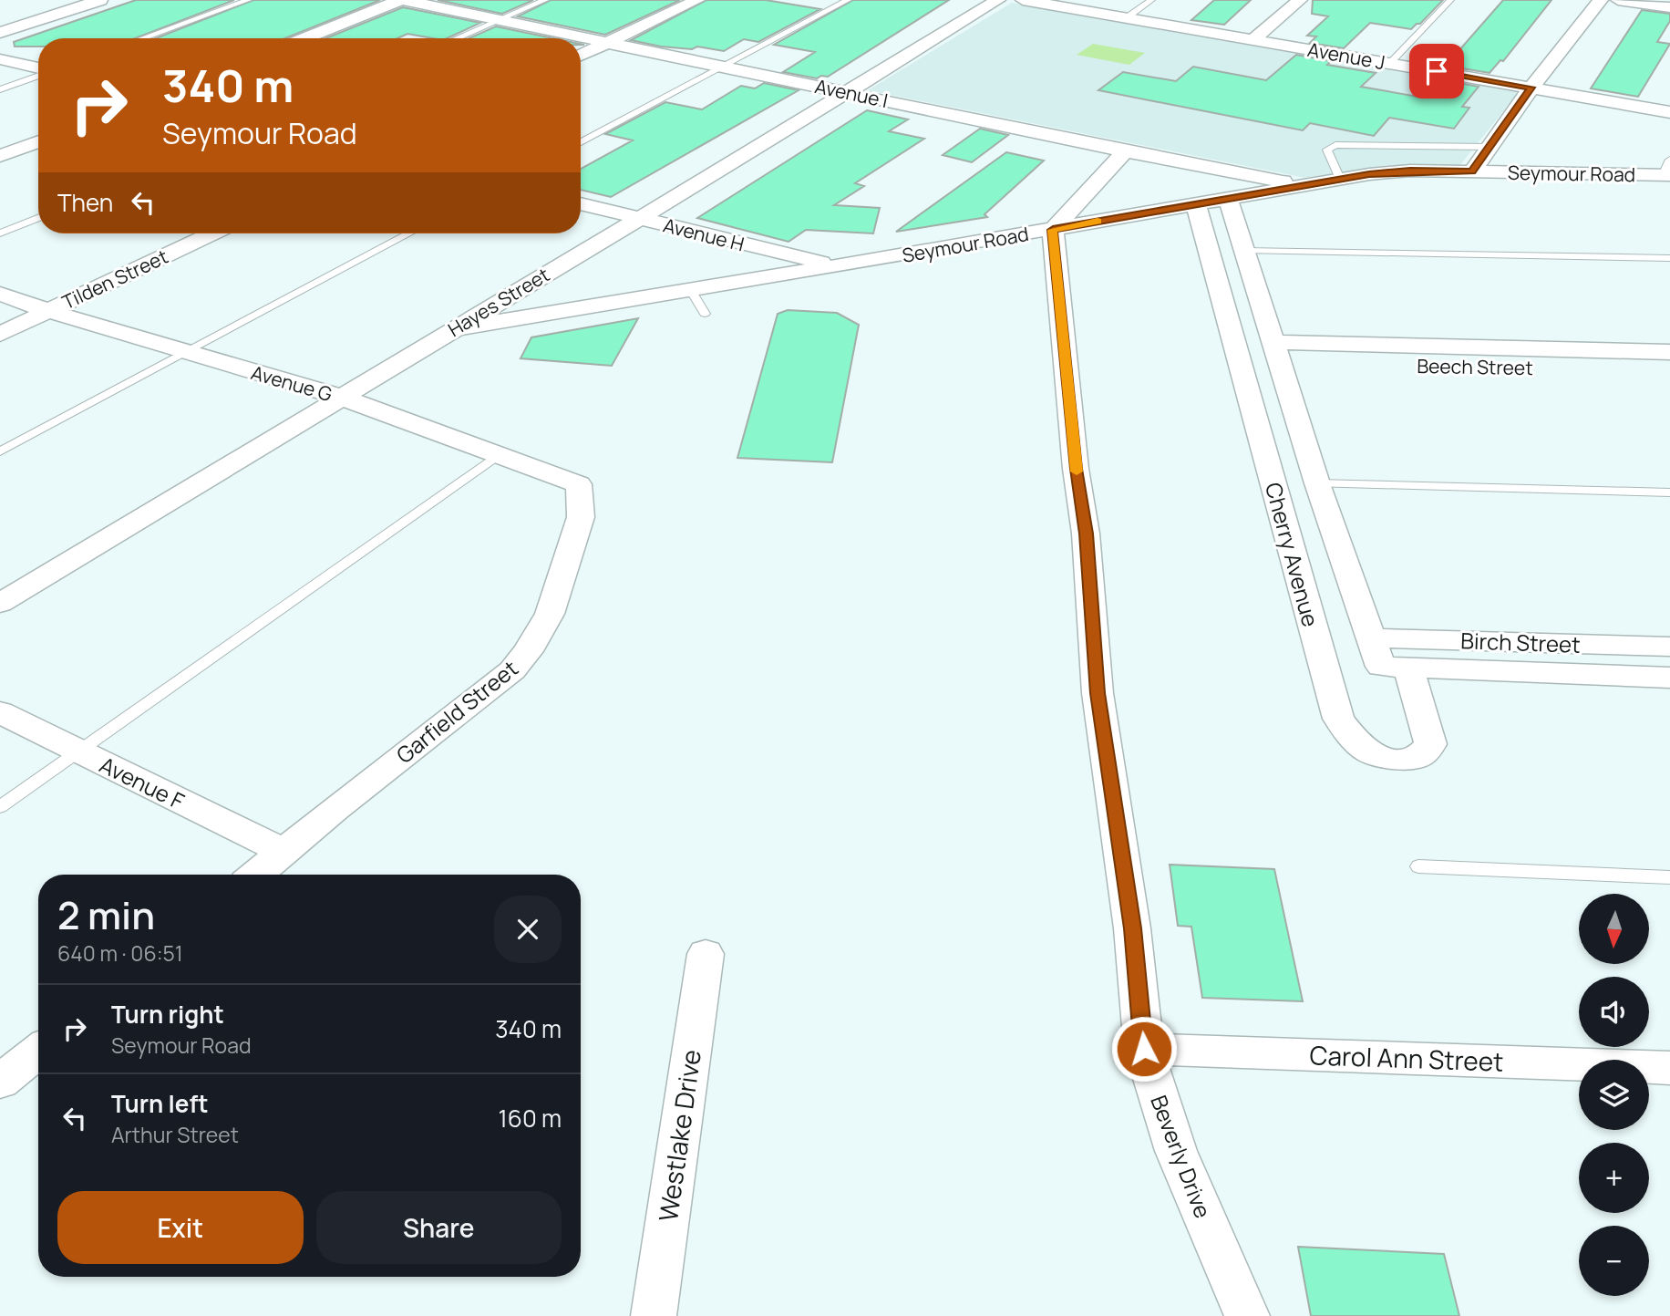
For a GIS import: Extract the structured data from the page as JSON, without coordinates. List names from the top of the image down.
{
  "streets": {
    "street": [
      "Avenue J",
      "Avenue I",
      "Seymour Road",
      "Avenue H",
      "Tilden Street",
      "Hayes Street",
      "Beech Street",
      "Avenue G",
      "Cherry Avenue",
      "Birch Street",
      "Garfield Street",
      "Avenue F",
      "Carol Ann Street",
      "Westlake Drive",
      "Beverly Drive"
    ]
  },
  "crossings": [
    ["Avenue I", "Seymour Road"],
    ["Avenue I", "Hayes Street"],
    ["Seymour Road", "Avenue H"],
    ["Seymour Road", "Hayes Street"],
    ["Seymour Road", "Cherry Avenue"],
    ["Seymour Road", "Beverly Drive"],
    ["Avenue H", "Hayes Street"],
    ["Tilden Street", "Avenue G"],
    ["Hayes Street", "Avenue G"],
    ["Beech Street", "Cherry Avenue"],
    ["Avenue G", "Garfield Street"],
    ["Cherry Avenue", "Birch Street"],
    ["Garfield Street", "Avenue F"],
    ["Carol Ann Street", "Beverly Drive"]
  ],
  "north": "bottom",
  "page": {
    "turn": ["340 m", "Seymour Road"],
    "then": "Then",
    "heading": ["2 min", "640 m · 06:51"],
    "map_buttons": ["+", "−"],
    "list": [
      {
        "name": "Turn right",
        "note": "Seymour Road",
        "value": "340 m"
      },
      {
        "name": "Turn left",
        "note": "Arthur Street",
        "value": "160 m"
      }
    ],
    "buttons": ["Exit", "Share"]
  }
}
